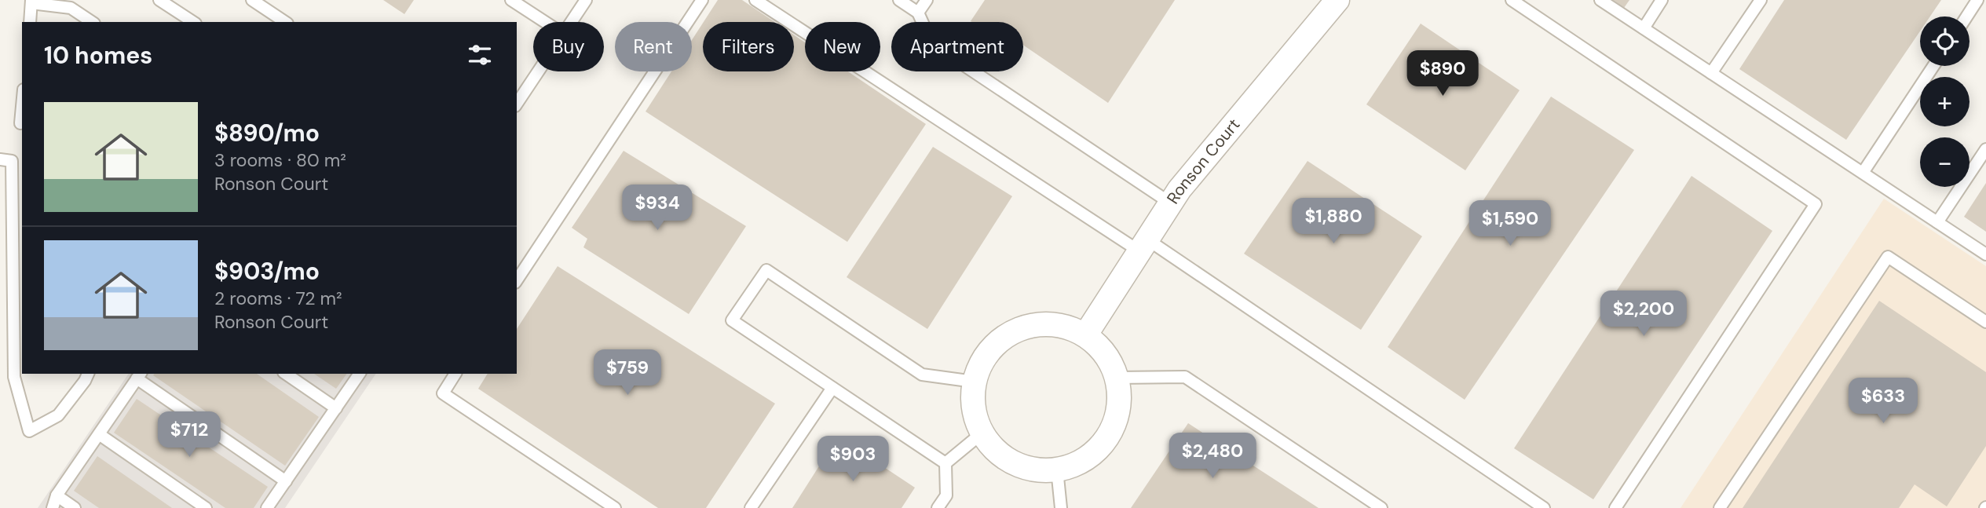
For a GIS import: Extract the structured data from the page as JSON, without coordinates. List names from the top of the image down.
{
  "streets": {
    "street": ["Ronson Court"]
  },
  "page": {
    "map_buttons": ["+", "−"],
    "chip": [
      "Buy",
      "Rent",
      "Filters",
      "New",
      "Apartment"
    ],
    "heading": "10 homes",
    "price": [
      "$890",
      "$934",
      "$1,880",
      "$1,590",
      "$2,200",
      "$759",
      "$633",
      "$712",
      "$2,480",
      "$903"
    ],
    "list": [
      {
        "name": "$890/mo",
        "note": "3 rooms · 80 m² · Ronson Court"
      },
      {
        "name": "$903/mo",
        "note": "2 rooms · 72 m² · Ronson Court"
      }
    ]
  }
}
